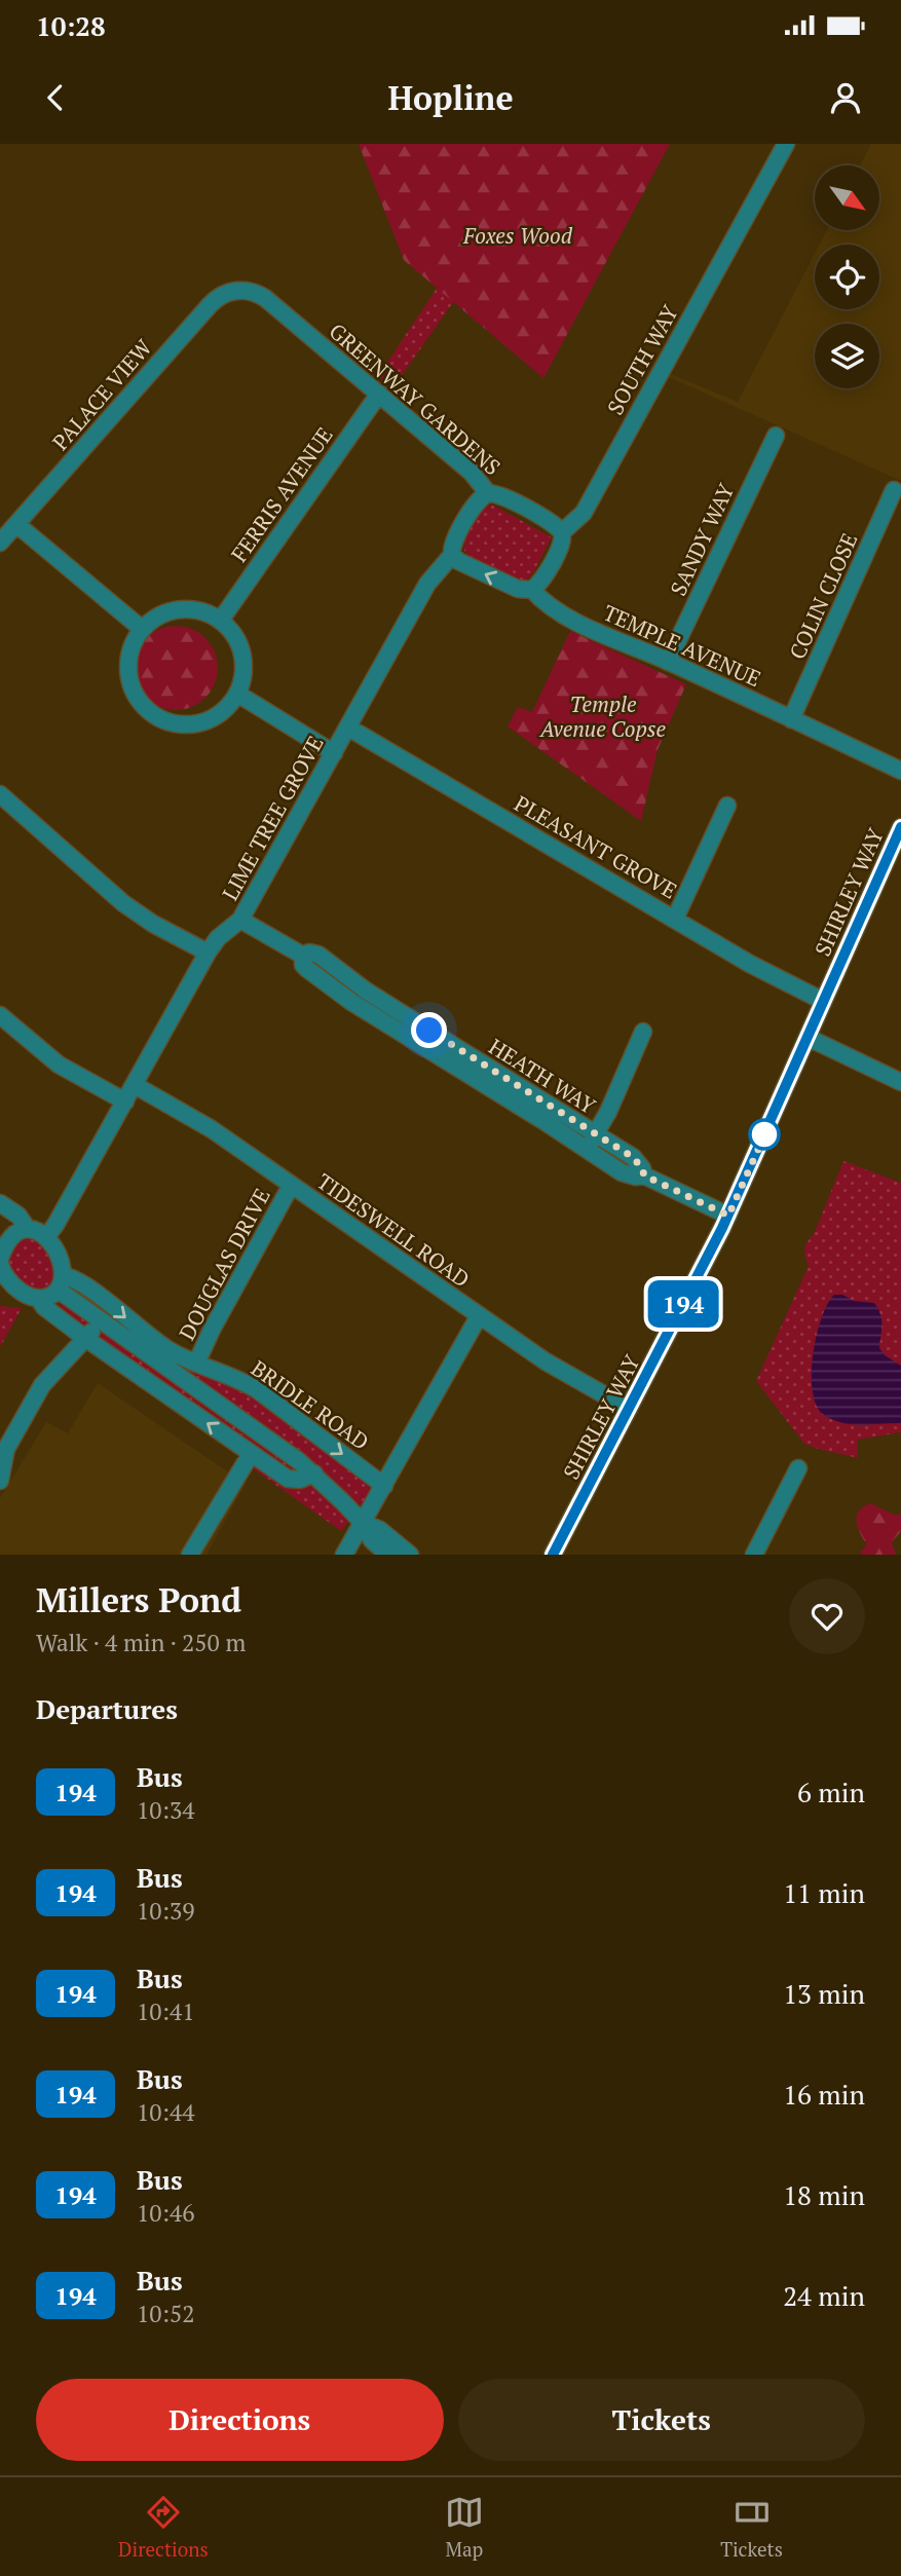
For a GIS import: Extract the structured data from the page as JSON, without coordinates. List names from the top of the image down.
{
  "streets": {
    "street": [
      "SOUTH WAY",
      "PALACE VIEW",
      "GREENWAY GARDENS",
      "FERRIS AVENUE",
      "SANDY WAY",
      "COLIN CLOSE",
      "TEMPLE AVENUE",
      "LIME TREE GROVE",
      "PLEASANT GROVE",
      "SHIRLEY WAY",
      "HEATH WAY",
      "TIDESWELL ROAD",
      "DOUGLAS DRIVE",
      "BRIDLE ROAD"
    ]
  },
  "crossings": [
    ["SOUTH WAY", "GREENWAY GARDENS"],
    ["SOUTH WAY", "TEMPLE AVENUE"],
    ["SOUTH WAY", "LIME TREE GROVE"],
    ["PALACE VIEW", "GREENWAY GARDENS"],
    ["GREENWAY GARDENS", "FERRIS AVENUE"],
    ["GREENWAY GARDENS", "TEMPLE AVENUE"],
    ["GREENWAY GARDENS", "LIME TREE GROVE"],
    ["SANDY WAY", "TEMPLE AVENUE"],
    ["COLIN CLOSE", "TEMPLE AVENUE"],
    ["TEMPLE AVENUE", "LIME TREE GROVE"],
    ["LIME TREE GROVE", "PLEASANT GROVE"],
    ["LIME TREE GROVE", "HEATH WAY"],
    ["LIME TREE GROVE", "TIDESWELL ROAD"],
    ["LIME TREE GROVE", "BRIDLE ROAD"],
    ["PLEASANT GROVE", "SHIRLEY WAY"],
    ["SHIRLEY WAY", "HEATH WAY"],
    ["SHIRLEY WAY", "TIDESWELL ROAD"],
    ["TIDESWELL ROAD", "DOUGLAS DRIVE"],
    ["DOUGLAS DRIVE", "BRIDLE ROAD"]
  ],
  "parks": ["Foxes Wood", "Temple Avenue Copse"],
  "lines": ["bus line 194"],
  "north": "bottom right",
  "page": {
    "status": "10:28",
    "header": "Hopline",
    "on_map": "194",
    "heading": [
      ["Millers Pond", "Walk · 4 min · 250 m"],
      "Departures"
    ],
    "list": [
      {
        "mark": "194",
        "name": "Bus",
        "note": "10:34",
        "value": "6 min"
      },
      {
        "mark": "194",
        "name": "Bus",
        "note": "10:39",
        "value": "11 min"
      },
      {
        "mark": "194",
        "name": "Bus",
        "note": "10:41",
        "value": "13 min"
      },
      {
        "mark": "194",
        "name": "Bus",
        "note": "10:44",
        "value": "16 min"
      },
      {
        "mark": "194",
        "name": "Bus",
        "note": "10:46",
        "value": "18 min"
      },
      {
        "mark": "194",
        "name": "Bus",
        "note": "10:52",
        "value": "24 min"
      }
    ],
    "buttons": ["Directions", "Tickets"],
    "tabs": ["Directions", "Map", "Tickets"]
  }
}
